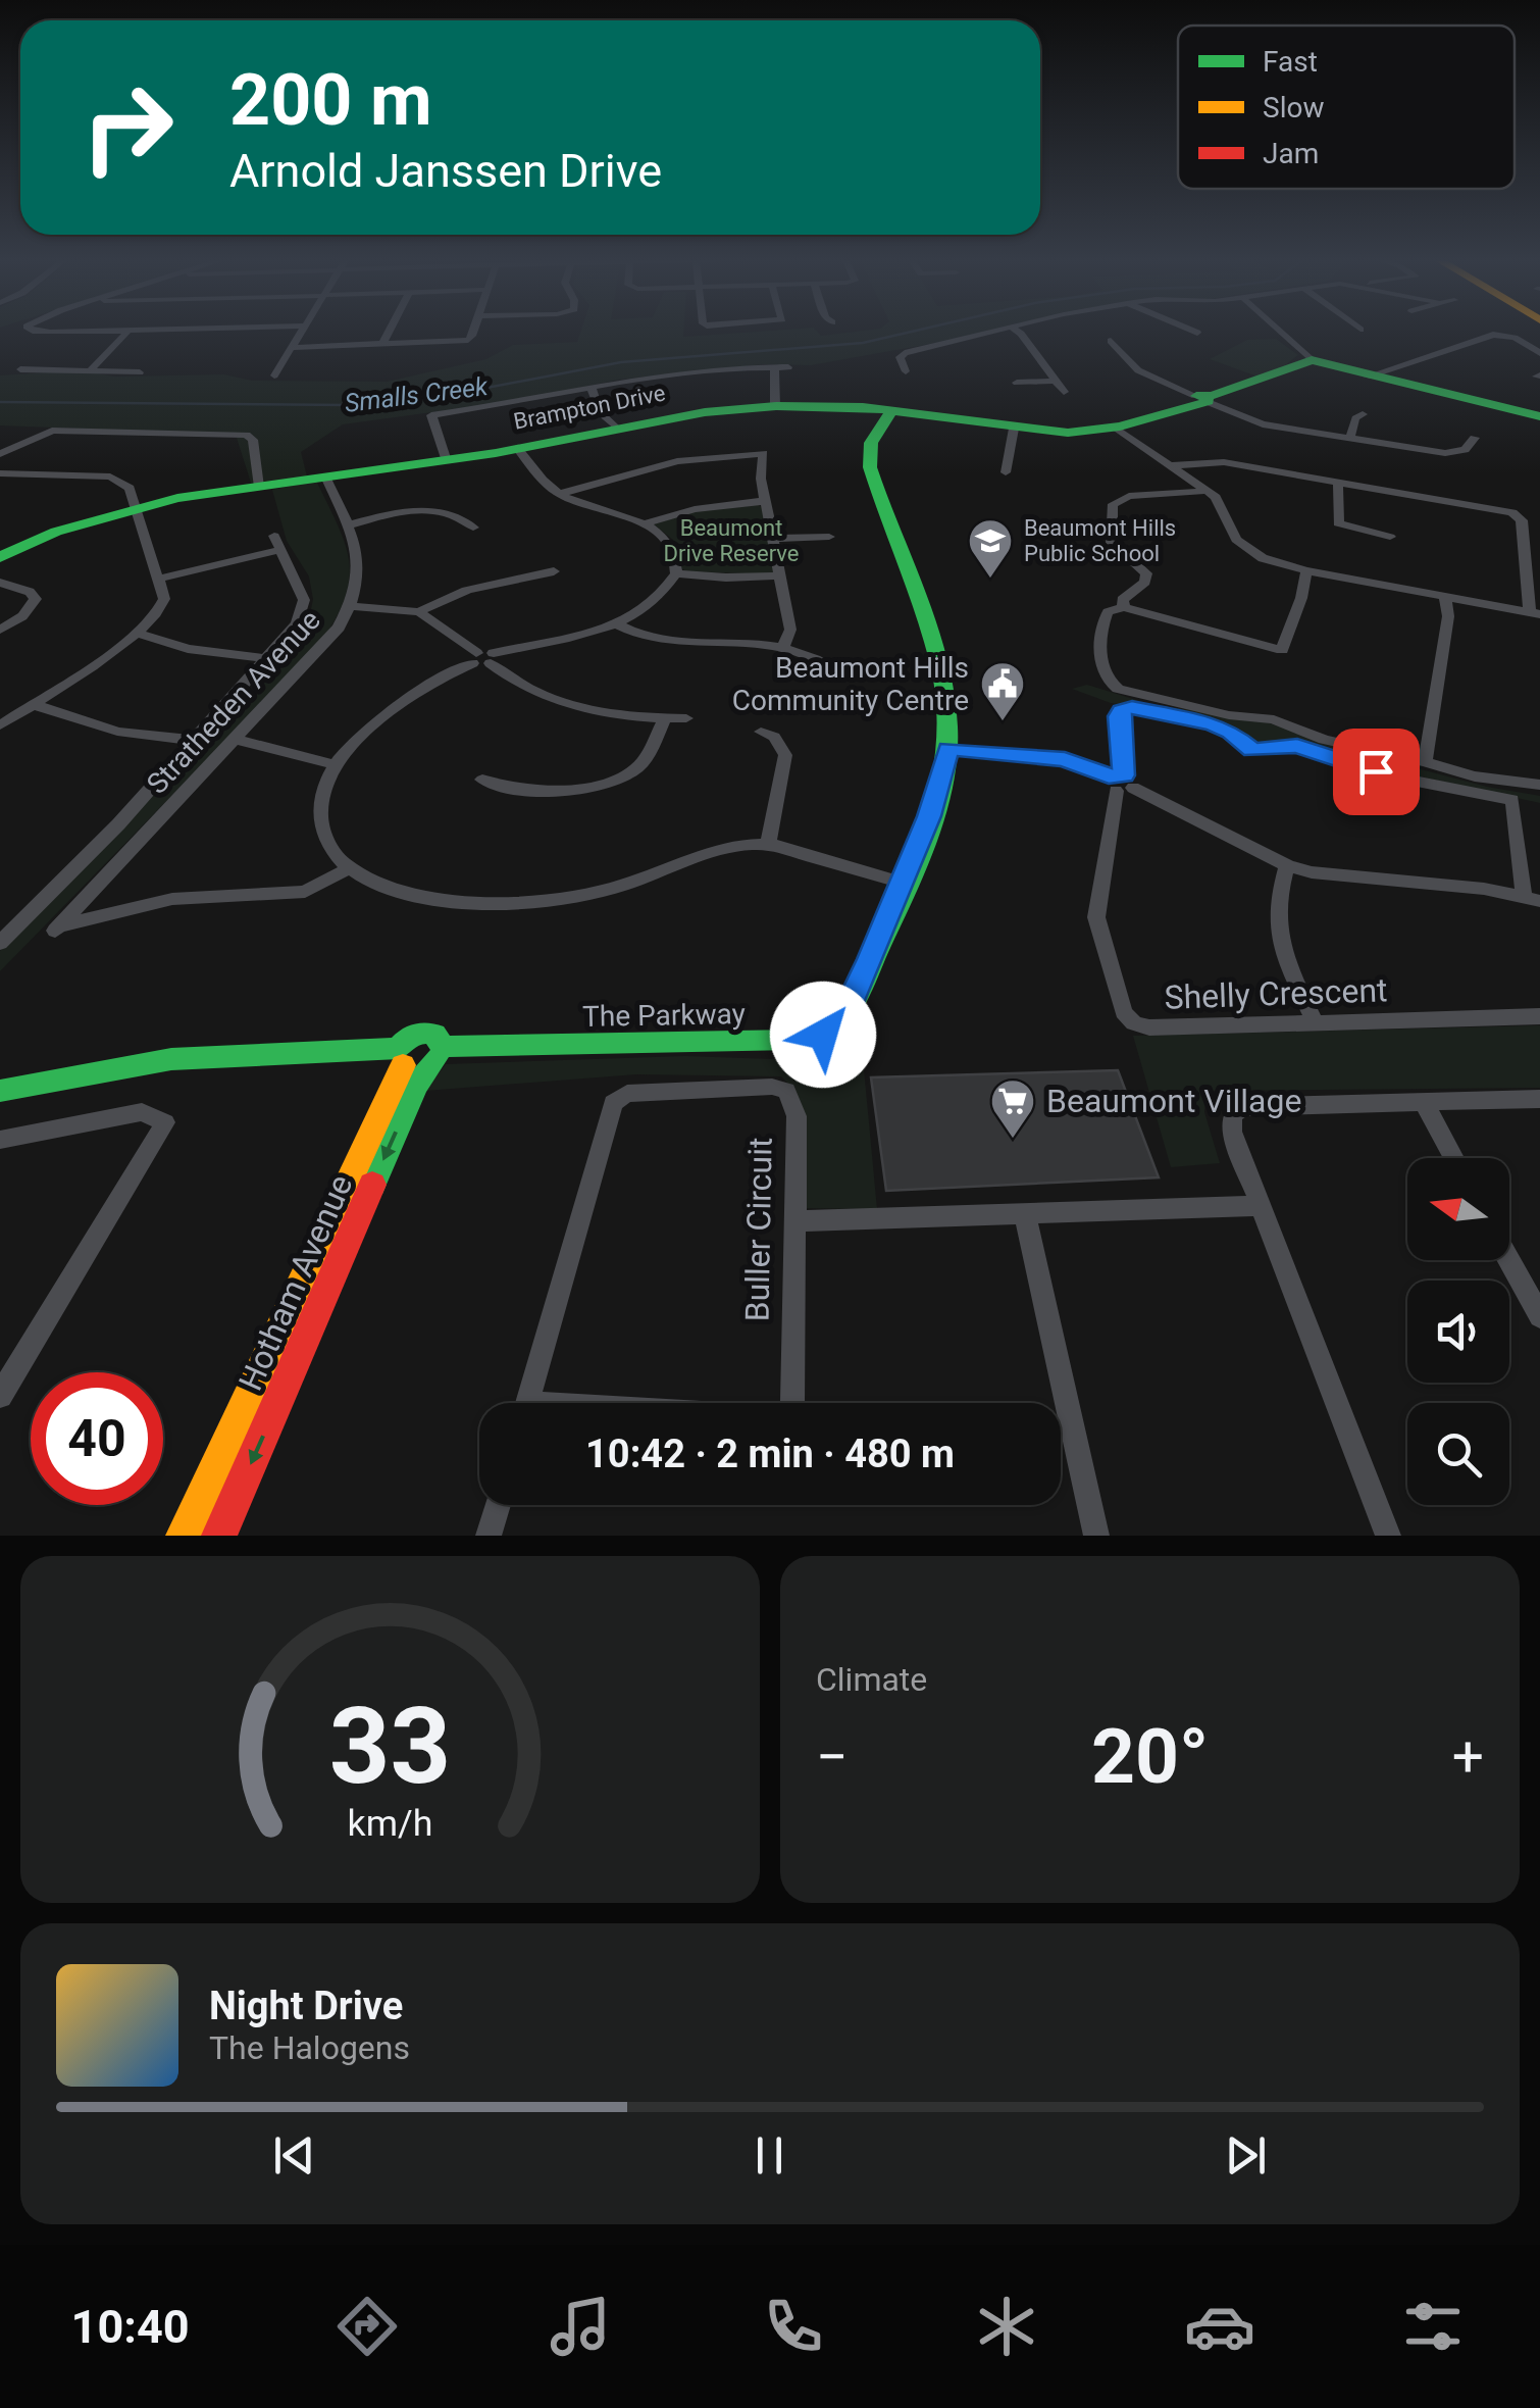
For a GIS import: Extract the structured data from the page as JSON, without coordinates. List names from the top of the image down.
{
  "streets": {
    "street": [
      "Brampton Drive",
      "Stratheden Avenue",
      "Shelly Crescent",
      "The Parkway",
      "Buller Circuit",
      "Hotham Avenue"
    ]
  },
  "crossings": [
    ["Brampton Drive", "Stratheden Avenue"],
    ["Brampton Drive", "The Parkway"],
    ["The Parkway", "Hotham Avenue"]
  ],
  "water": ["Smalls Creek"],
  "parks": ["Beaumont Drive Reserve"],
  "places": {
    "school or university": ["Beaumont Hills Public School"],
    "public building": ["Beaumont Hills Community Centre"],
    "supermarket": ["Beaumont Village"]
  },
  "legend": ["Fast", "Slow", "Jam"],
  "north": "left",
  "page": {
    "turn": ["200 m", "Arnold Janssen Drive"],
    "limit": "40",
    "trip": "10:42 · 2 min · 480 m",
    "tile": "Climate",
    "heat": ["−", "20°", "+"],
    "song": ["Night Drive", "The Halogens"],
    "tabs": "10:40",
    "gauge": ["33", "km/h"]
  }
}
